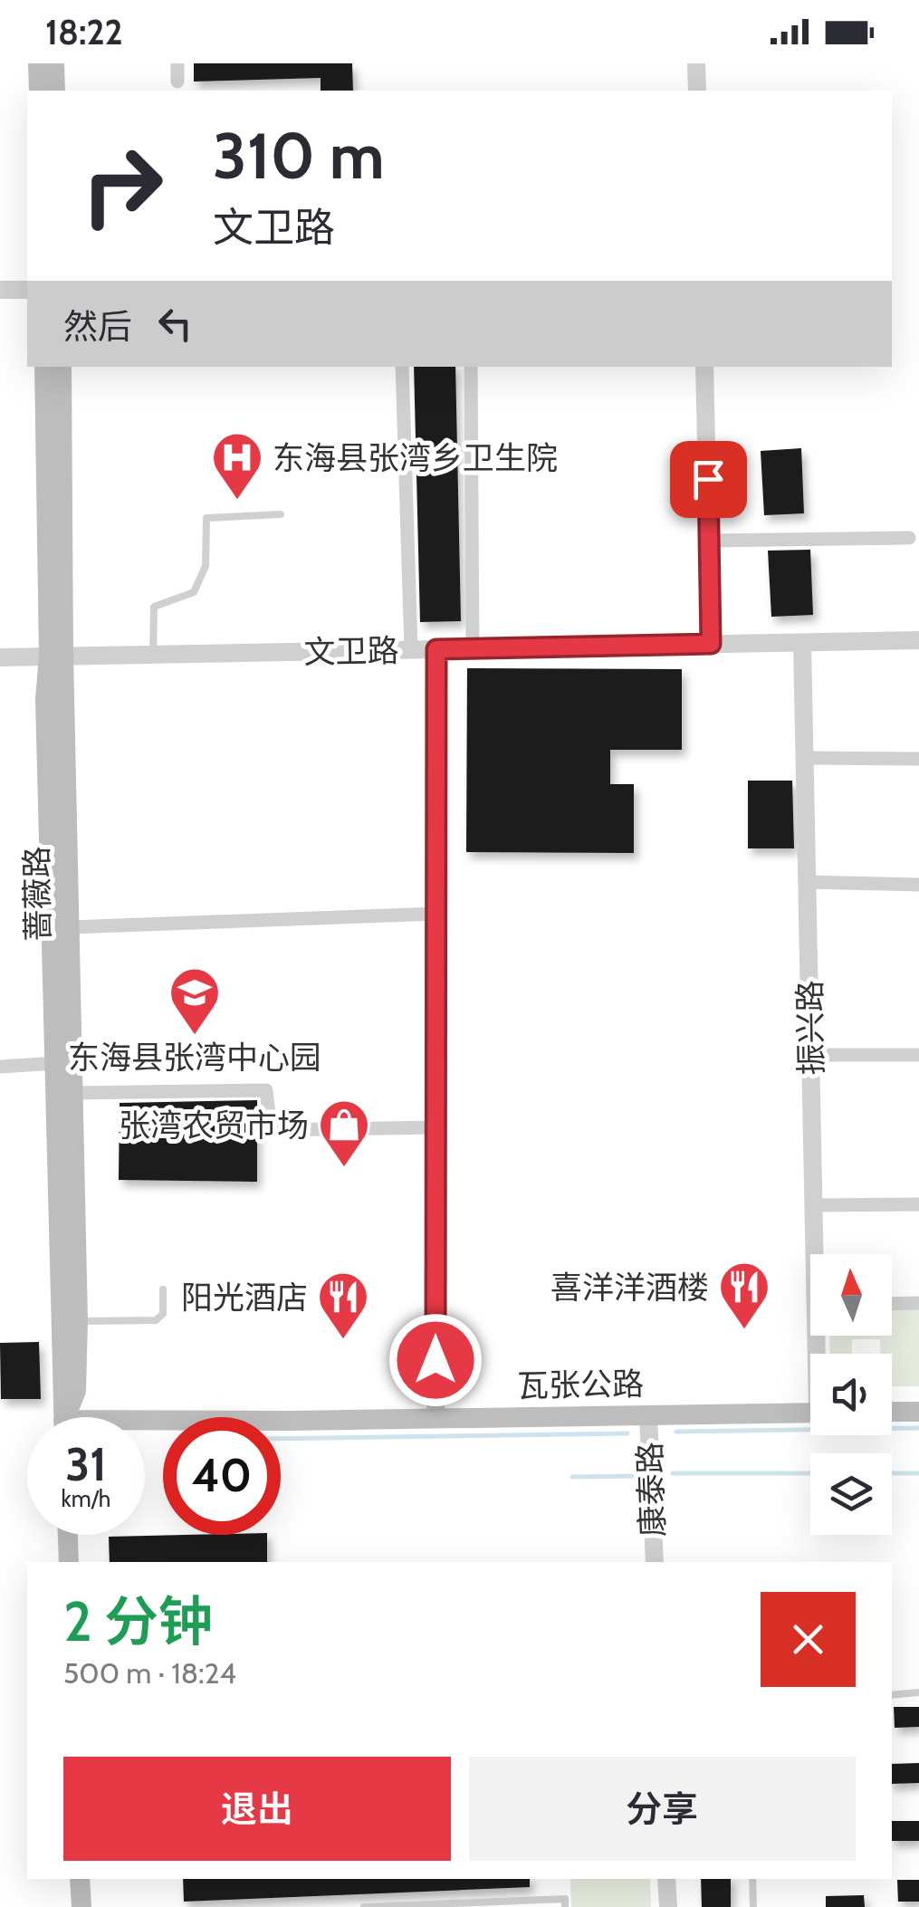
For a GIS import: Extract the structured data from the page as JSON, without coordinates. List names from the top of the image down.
{
  "streets": {
    "main road": ["蔷薇路", "瓦张公路"],
    "street": ["文卫路", "振兴路", "康泰路"]
  },
  "crossings": [
    ["文卫路", "蔷薇路"],
    ["文卫路", "振兴路"],
    ["瓦张公路", "康泰路"]
  ],
  "places": {
    "hospital": ["东海县张湾乡卫生院"],
    "school or university": ["东海县张湾中心园"],
    "shop": ["张湾农贸市场"],
    "restaurant": ["喜洋洋酒楼", "阳光酒店"]
  },
  "north": "top",
  "page": {
    "status": "18:22",
    "turn": ["310 m", "文卫路"],
    "then": "然后",
    "speed": "31 km/h",
    "limit": "40",
    "heading": ["2 分钟", "500 m · 18:24"],
    "buttons": ["退出", "分享"]
  }
}
